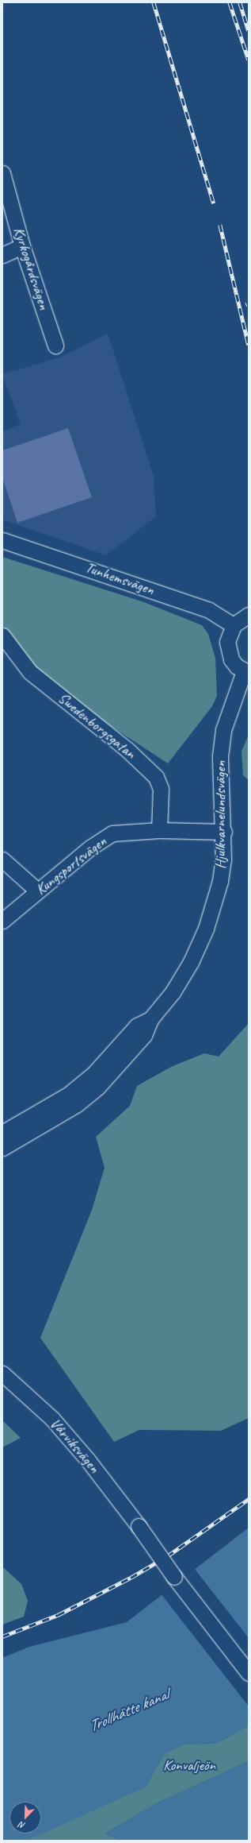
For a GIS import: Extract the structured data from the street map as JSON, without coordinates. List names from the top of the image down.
{
  "streets": {
    "street": [
      "Kyrkogårdsvägen",
      "Tunhemsvägen",
      "Swedenborgsgatan",
      "Hjulkvarnelundsvägen",
      "Kungsportsvägen",
      "Vårviksvägen"
    ]
  },
  "crossings": [
    ["Swedenborgsgatan", "Kungsportsvägen"],
    ["Hjulkvarnelundsvägen", "Kungsportsvägen"]
  ],
  "water": ["Trollhätte kanal"],
  "parks": ["Konvaljeön"],
  "north": "bottom left"
}
